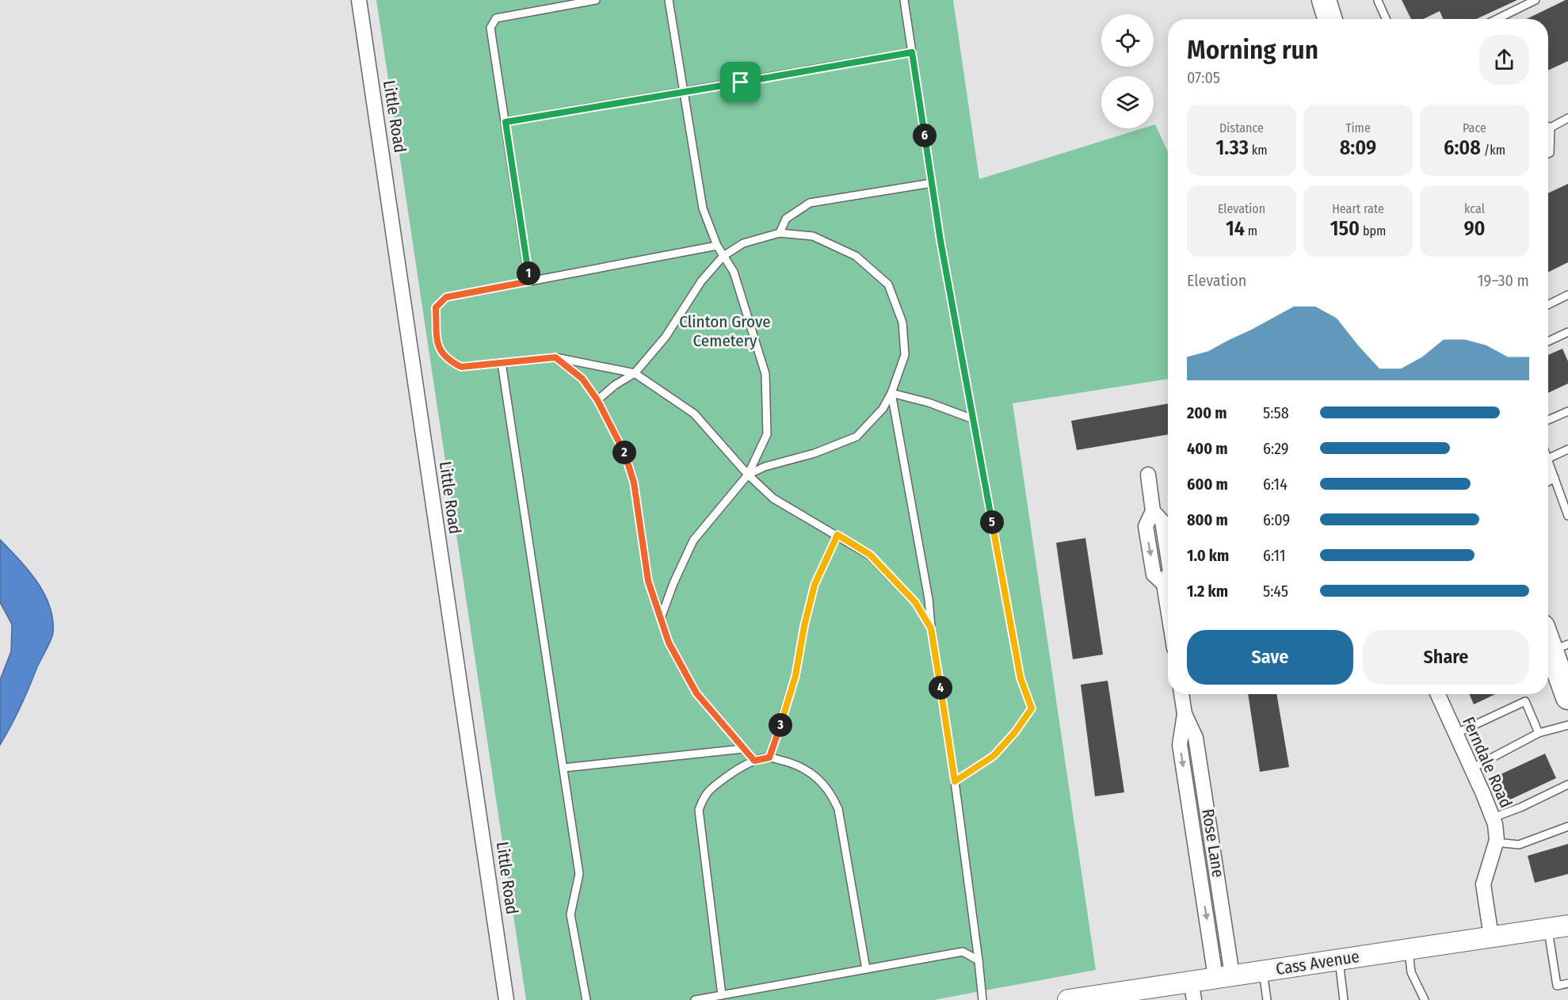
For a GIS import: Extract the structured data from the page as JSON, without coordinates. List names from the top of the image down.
{
  "streets": {
    "main road": ["Cass Avenue"],
    "street": ["Little Road", "Ferndale Road", "Rose Lane"]
  },
  "crossings": [
    ["Ferndale Road", "Cass Avenue"],
    ["Rose Lane", "Cass Avenue"]
  ],
  "parks": ["Clinton Grove Cemetery"],
  "page": {
    "heading": ["Morning run", "07:05"],
    "stats": [
      ["Distance", "1.33 km"],
      ["Time", "8:09"],
      ["Pace", "6:08 /km"],
      ["Elevation", "14 m"],
      ["Heart rate", "150 bpm"],
      ["kcal", "90"]
    ],
    "pins": [
      "6",
      "1",
      "2",
      "5",
      "4",
      "3"
    ],
    "chart": ["Elevation", "19–30 m"],
    "list": [
      {
        "name": "200 m",
        "note": "5:58"
      },
      {
        "name": "400 m",
        "note": "6:29"
      },
      {
        "name": "600 m",
        "note": "6:14"
      },
      {
        "name": "800 m",
        "note": "6:09"
      },
      {
        "name": "1.0 km",
        "note": "6:11"
      },
      {
        "name": "1.2 km",
        "note": "5:45"
      }
    ],
    "buttons": ["Save", "Share"]
  }
}
